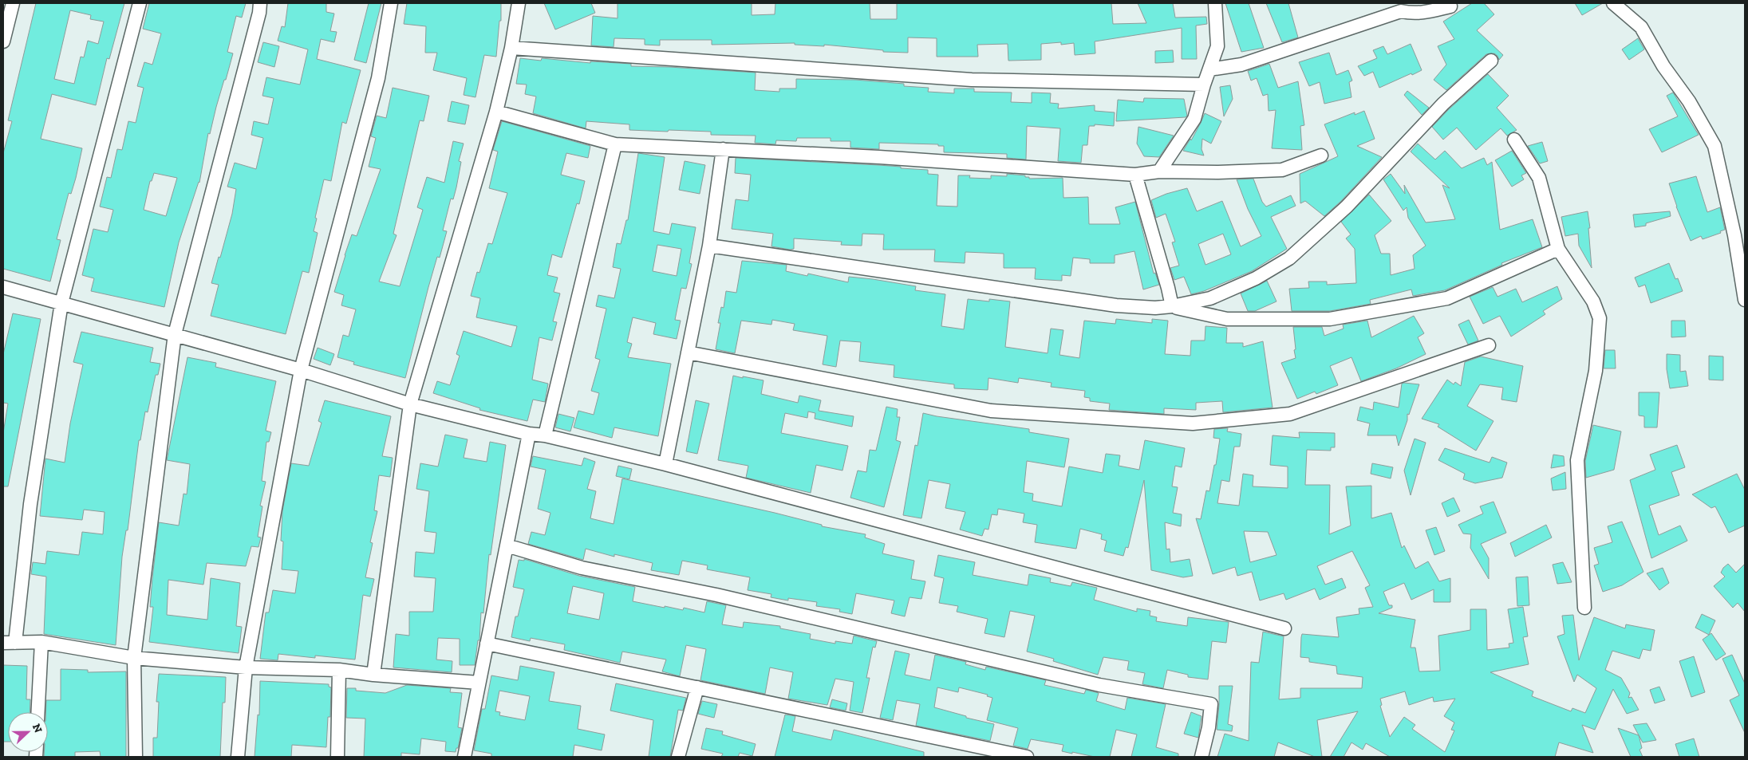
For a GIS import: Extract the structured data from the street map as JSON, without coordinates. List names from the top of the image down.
{
  "north": "right"
}
